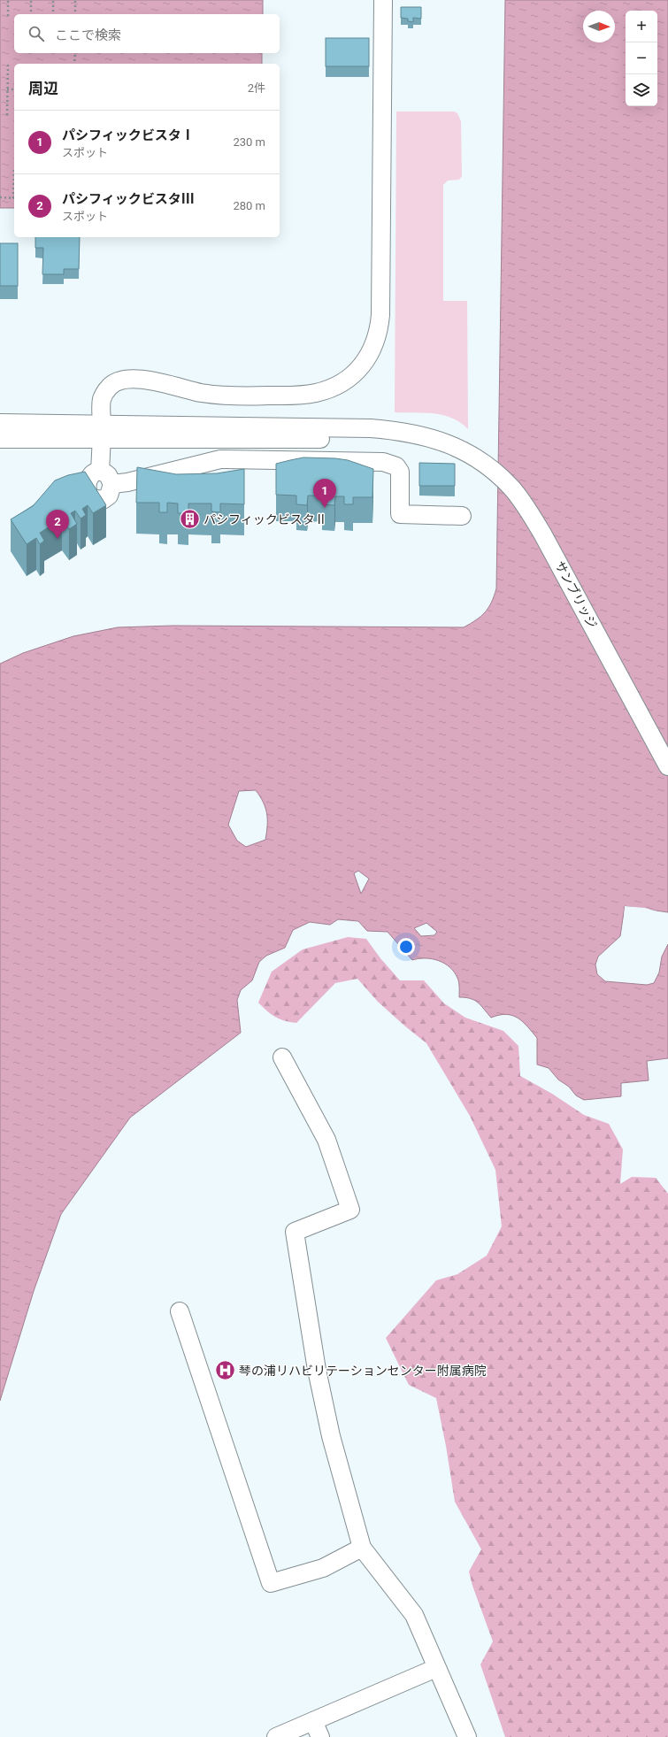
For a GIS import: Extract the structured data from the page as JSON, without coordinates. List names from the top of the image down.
{
  "streets": {
    "street": ["サンブリッジ"]
  },
  "places": {
    "building": ["パシフィックビスタⅡ"],
    "hospital": ["琴の浦リハビリテーションセンター附属病院"]
  },
  "north": "right",
  "page": {
    "map_buttons": ["+", "−"],
    "search": "ここで検索",
    "heading": ["周辺", "2件"],
    "list": [
      {
        "mark": "1",
        "name": "パシフィックビスタⅠ",
        "note": "スポット",
        "value": "230 m"
      },
      {
        "mark": "2",
        "name": "パシフィックビスタⅢ",
        "note": "スポット",
        "value": "280 m"
      }
    ],
    "pins": ["1", "2"]
  }
}
